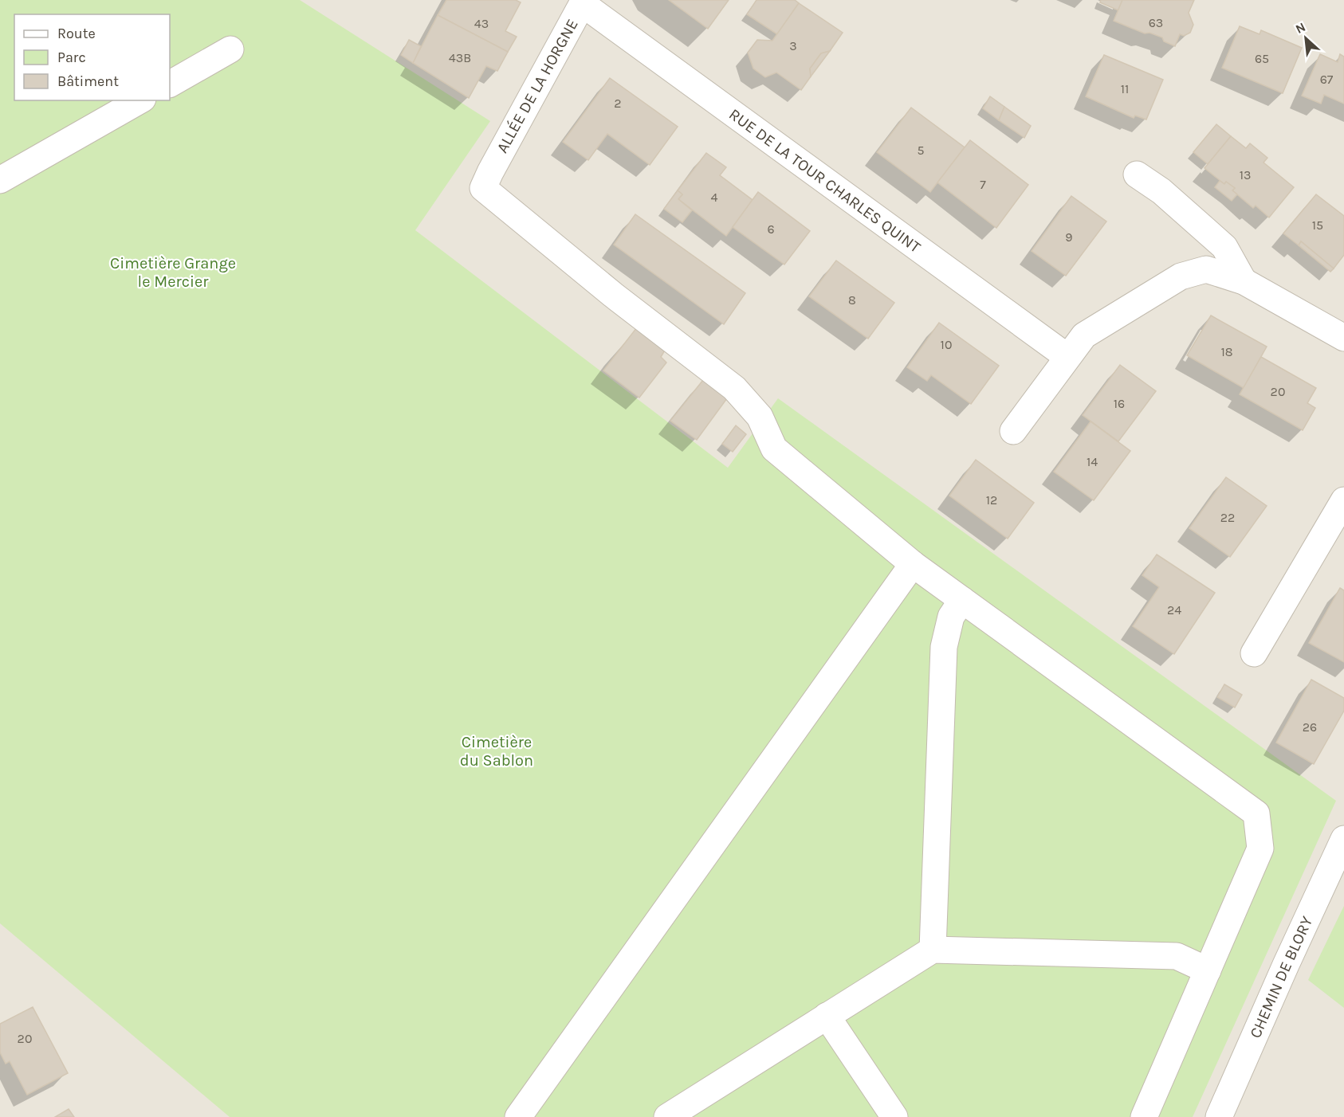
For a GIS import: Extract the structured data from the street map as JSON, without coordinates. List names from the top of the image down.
{
  "streets": {
    "street": ["ALLÉE DE LA HORGNE", "RUE DE LA TOUR CHARLES QUINT", "CHEMIN DE BLORY"]
  },
  "crossings": [
    ["ALLÉE DE LA HORGNE", "RUE DE LA TOUR CHARLES QUINT"]
  ],
  "parks": ["Cimetière Grange le Mercier", "Cimetière du Sablon"],
  "house_numbers": [
    "63",
    "43",
    "3",
    "43B",
    "65",
    "67",
    "11",
    "2",
    "5",
    "13",
    "7",
    "4",
    "15",
    "6",
    "9",
    "8",
    "10",
    "18",
    "20",
    "16",
    "14",
    "12",
    "22",
    "24",
    "26",
    "20"
  ],
  "legend": ["Route", "Parc", "Bâtiment"],
  "north": "top left"
}
